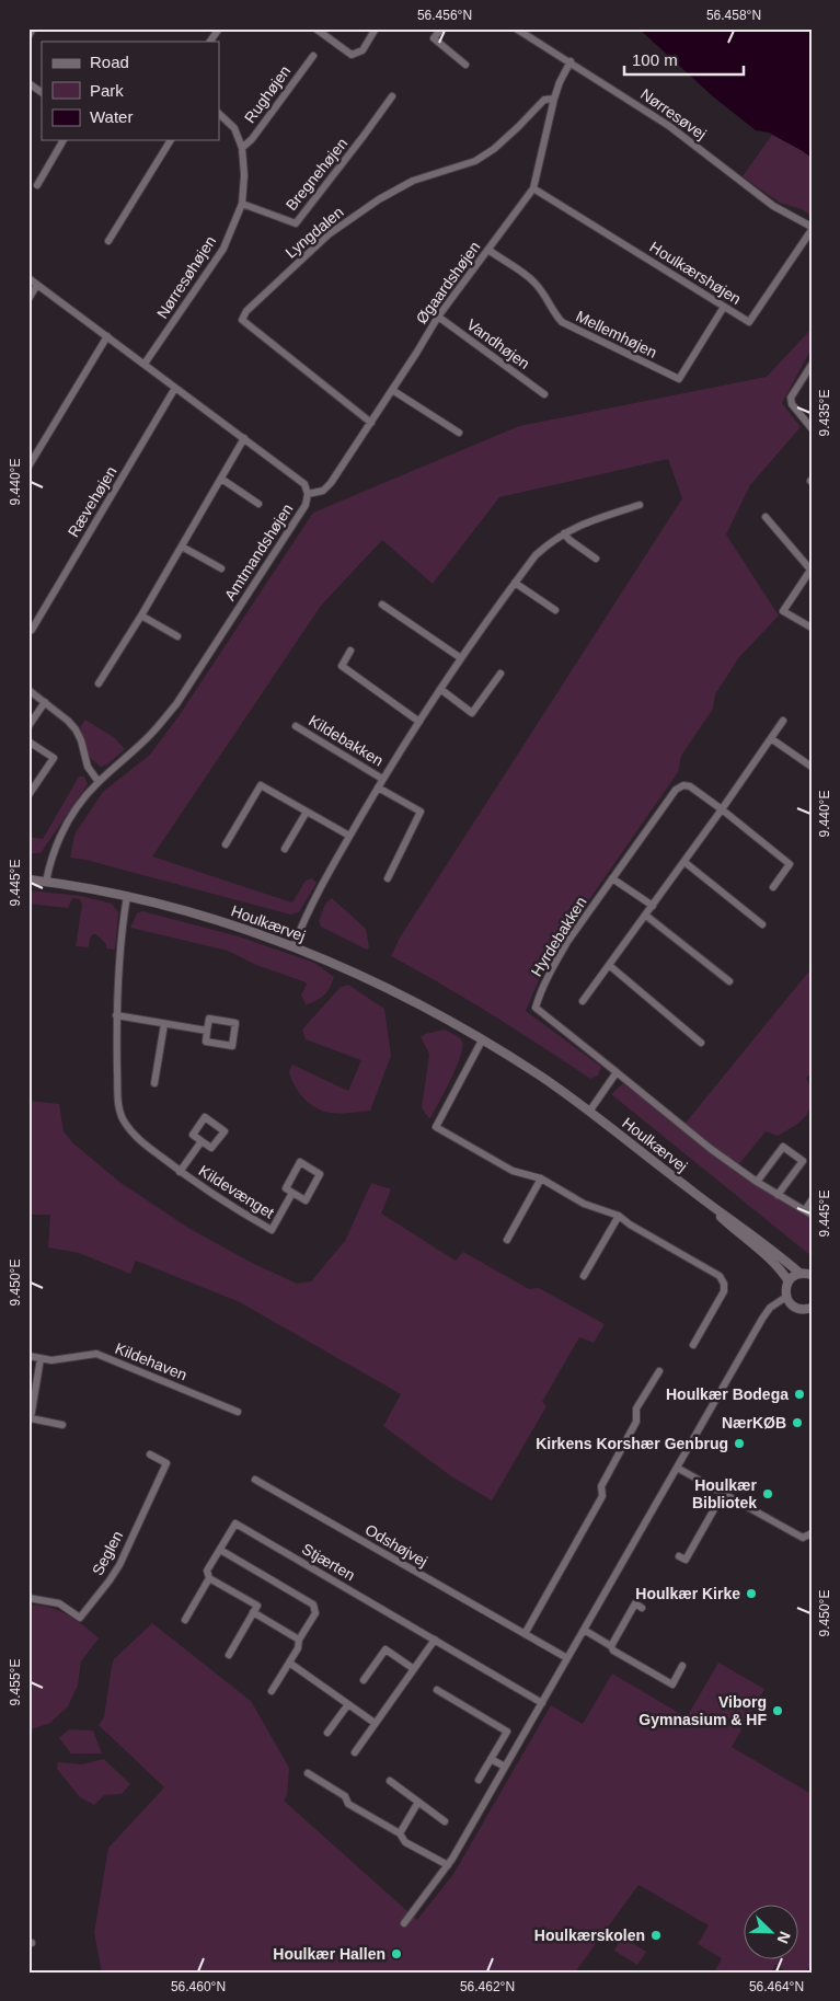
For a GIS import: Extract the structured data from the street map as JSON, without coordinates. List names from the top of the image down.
{
  "streets": {
    "street": [
      "Rughøjen",
      "Nørresøvej",
      "Bregnehøjen",
      "Lyngdalen",
      "Houlkærshøjen",
      "Nørresøhøjen",
      "Øgaardshøjen",
      "Mellemhøjen",
      "Vandhøjen",
      "Rævehøjen",
      "Amtmandshøjen",
      "Kildebakken",
      "Houlkærvej",
      "Hyrdebakken",
      "Kildevænget",
      "Kildehaven",
      "Odshøjvej",
      "Seglen",
      "Stjærten"
    ]
  },
  "crossings": [
    ["Rughøjen", "Nørresøhøjen"],
    ["Nørresøvej", "Houlkærshøjen"],
    ["Nørresøvej", "Øgaardshøjen"],
    ["Bregnehøjen", "Nørresøhøjen"],
    ["Lyngdalen", "Øgaardshøjen"],
    ["Houlkærshøjen", "Øgaardshøjen"],
    ["Houlkærshøjen", "Mellemhøjen"],
    ["Nørresøhøjen", "Amtmandshøjen"],
    ["Øgaardshøjen", "Mellemhøjen"],
    ["Øgaardshøjen", "Vandhøjen"],
    ["Øgaardshøjen", "Amtmandshøjen"],
    ["Rævehøjen", "Amtmandshøjen"],
    ["Amtmandshøjen", "Houlkærvej"],
    ["Kildebakken", "Houlkærvej"],
    ["Houlkærvej", "Kildevænget"]
  ],
  "places": [
    "Houlkær Bodega",
    "NærKØB",
    "Kirkens Korshær Genbrug",
    "Houlkær Bibliotek",
    "Houlkær Kirke",
    "Viborg Gymnasium & HF",
    "Houlkærskolen",
    "Houlkær Hallen"
  ],
  "legend": ["Road", "Park", "Water"],
  "scale_bar": "100 m",
  "north": "bottom right",
  "coordinates": [
    "56.456°N",
    "56.458°N",
    "9.435°E",
    "9.440°E",
    "9.445°E",
    "9.450°E",
    "9.455°E",
    "56.460°N",
    "56.462°N",
    "56.464°N"
  ]
}
